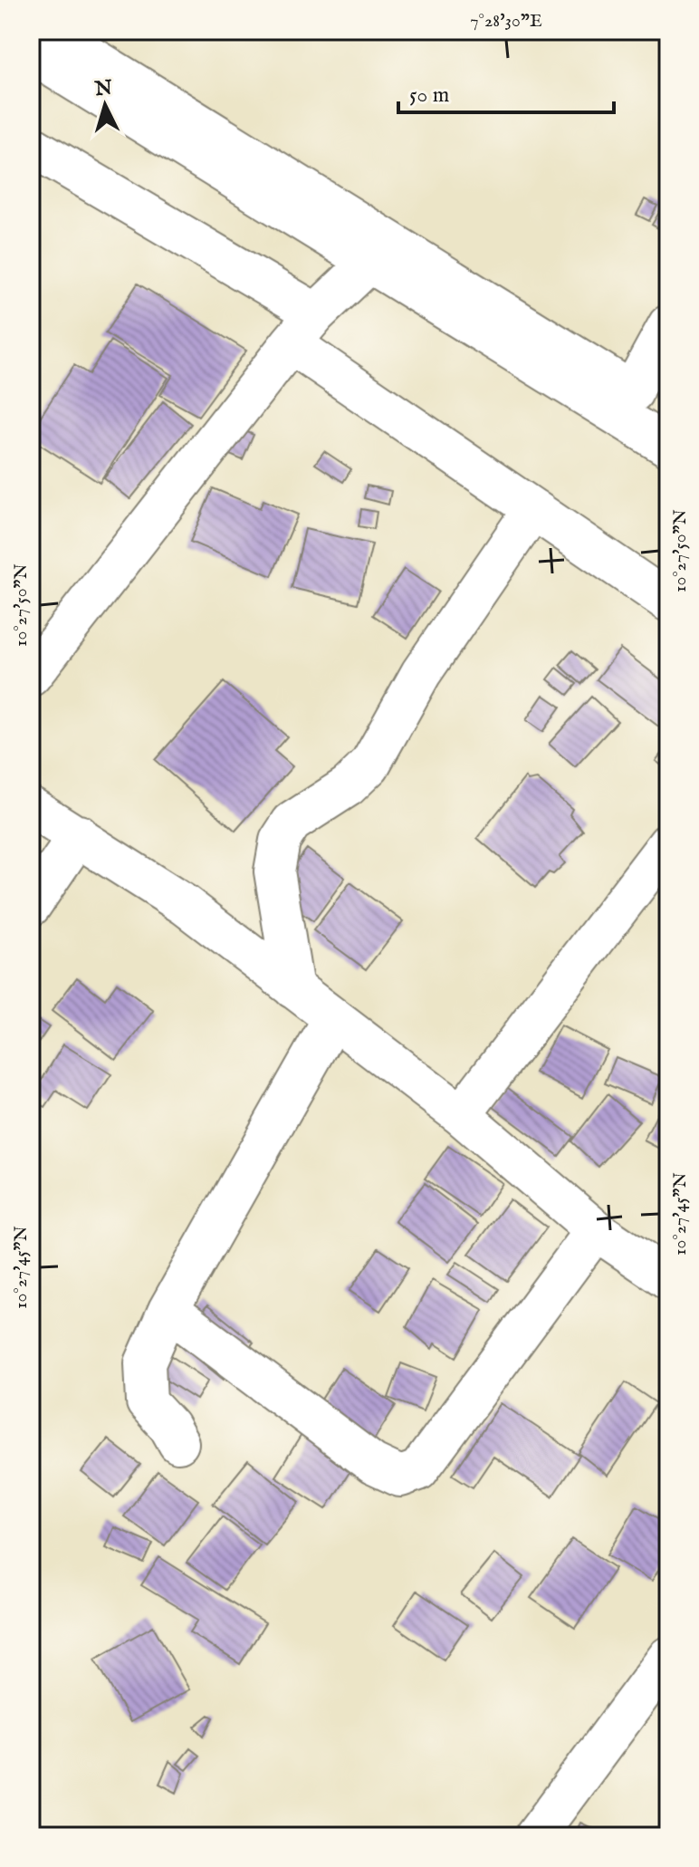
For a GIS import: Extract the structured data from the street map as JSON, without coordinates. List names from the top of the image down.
{
  "scale_bar": "50 m",
  "north": "top",
  "coordinates": ["7°28'30\"E", "10°27'50\"N", "10°27'45\"N"]
}
